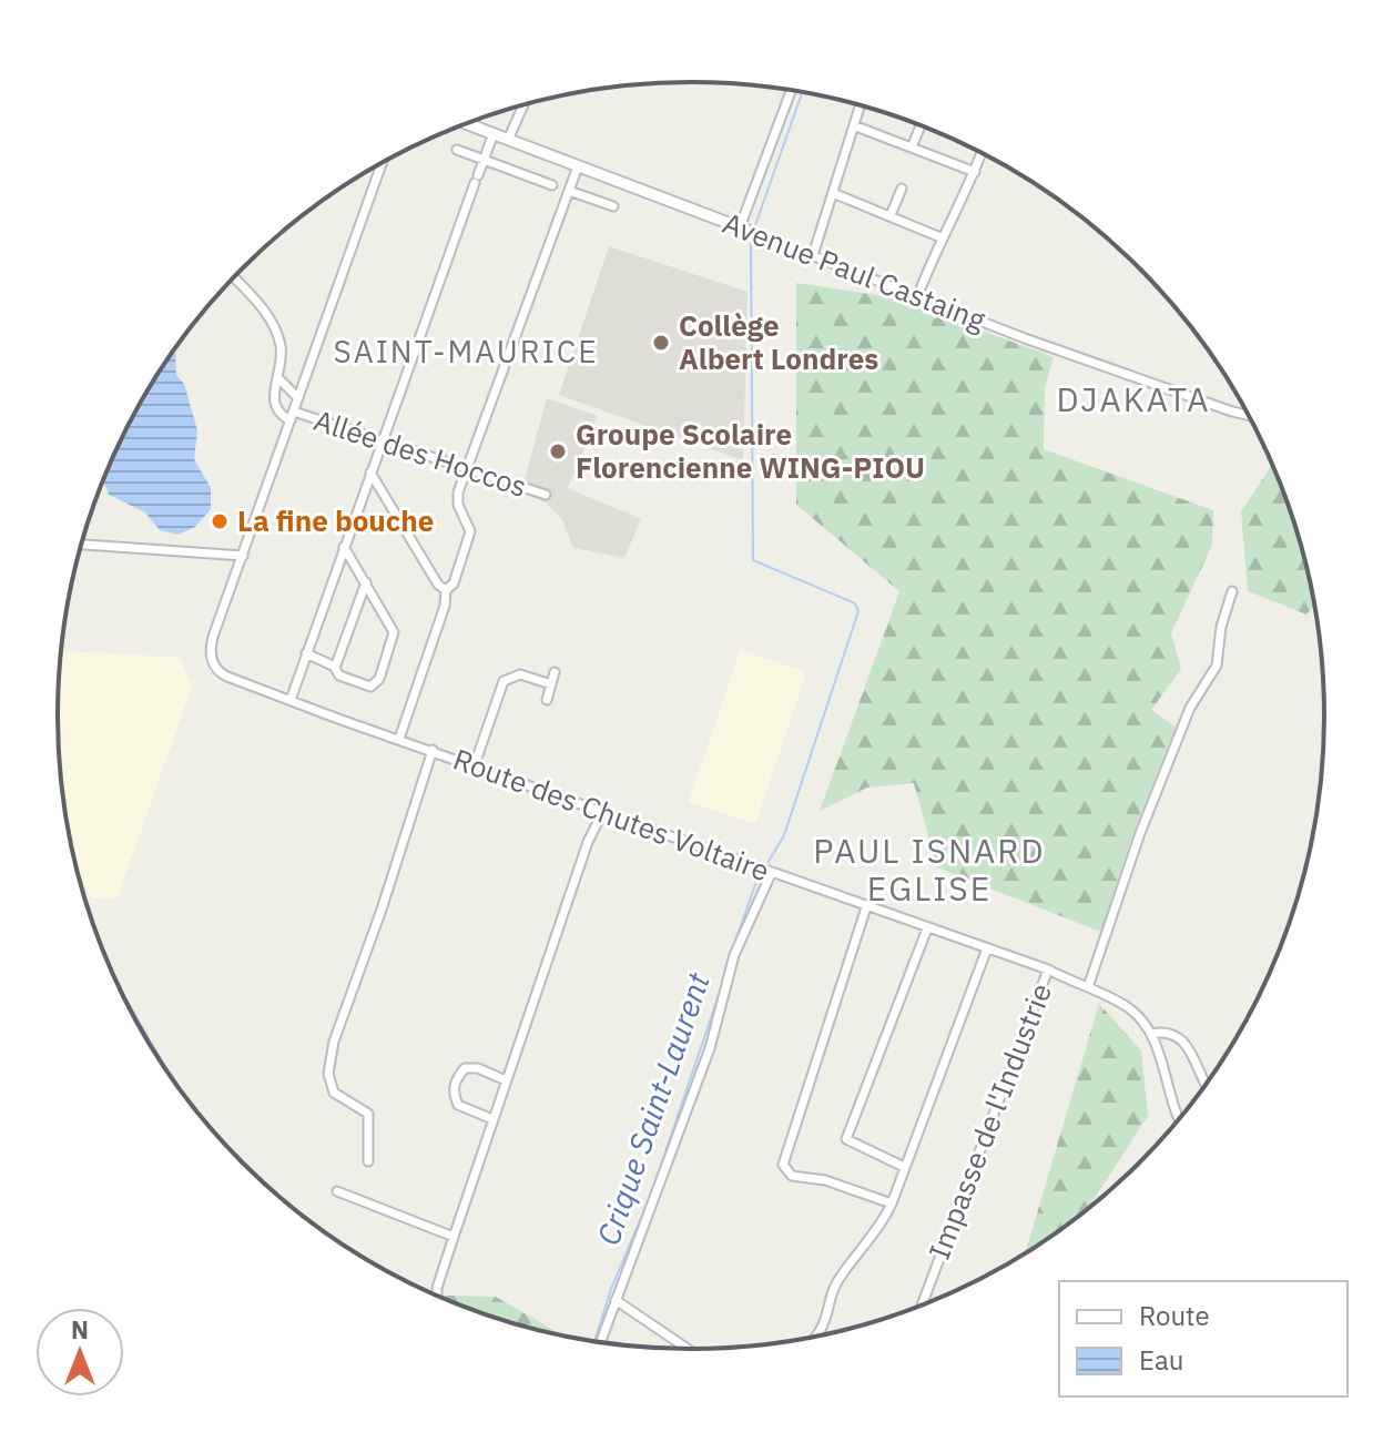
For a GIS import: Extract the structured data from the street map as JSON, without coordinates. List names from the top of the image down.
{
  "streets": {
    "street": [
      "Avenue Paul Castaing",
      "Allée des Hoccos",
      "Route des Chutes Voltaire",
      "Impasse de l'Industrie"
    ]
  },
  "crossings": [
    ["Route des Chutes Voltaire", "Impasse de l'Industrie"]
  ],
  "districts": ["SAINT-MAURICE", "DJAKATA", "PAUL ISNARD EGLISE"],
  "water": ["Crique Saint-Laurent"],
  "places": ["Collège Albert Londres", "Groupe Scolaire Florencienne WING-PIOU", "La fine bouche"],
  "legend": ["Route", "Eau"],
  "north": "top"
}
